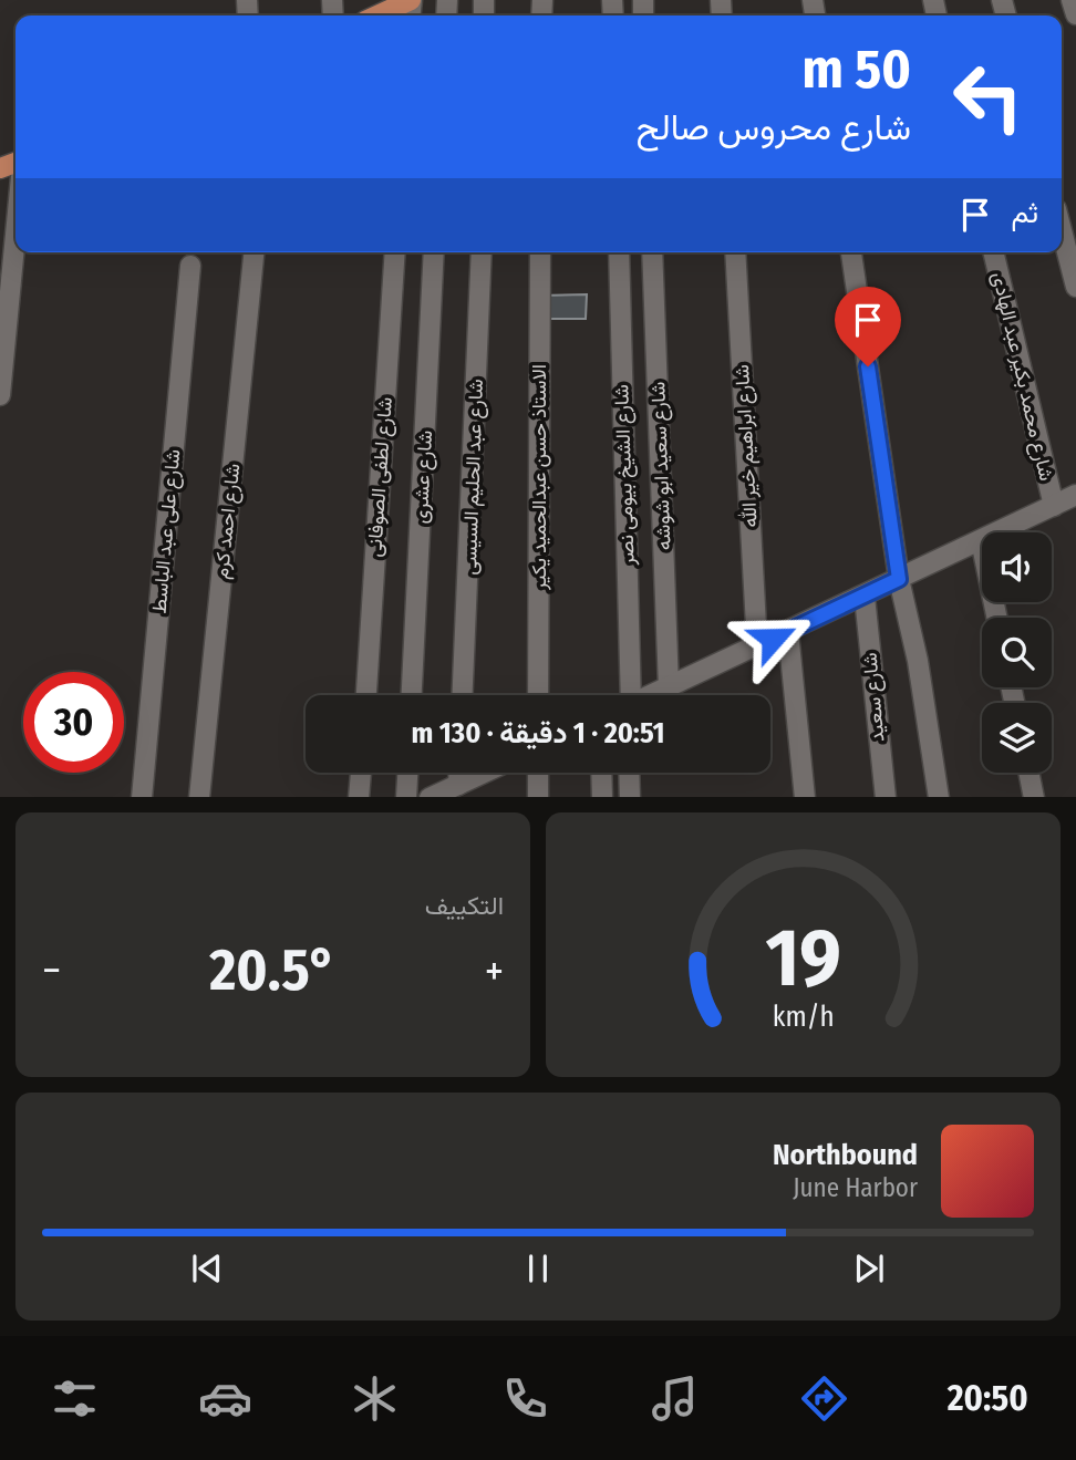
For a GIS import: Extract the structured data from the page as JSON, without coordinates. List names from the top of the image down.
{
  "streets": {
    "street": [
      "شارع محمد بكير عبد الهادى",
      "شارع ابراهيم خير الله",
      "شارع سعيد ابو شوشه",
      "شارع الشيخ بيومى نصر",
      "شارع لطفى الصوفانى",
      "شارع عشرى",
      "شارع عبد الحليم السيسى",
      "الاستاذ حسن عبدالحميد يكير",
      "شارع احمد كرم",
      "شارع على عبد الباسط",
      "شارع سعيد"
    ]
  },
  "page": {
    "turn": ["50 m", "شارع محروس صالح"],
    "then": "ثم",
    "limit": "30",
    "trip": "20:51 · 1 دقيقة · 130 m",
    "tile": "التكييف",
    "heat": ["−", "20.5°", "+"],
    "song": ["Northbound", "June Harbor"],
    "tabs": "20:50",
    "gauge": ["19", "km/h"]
  }
}
